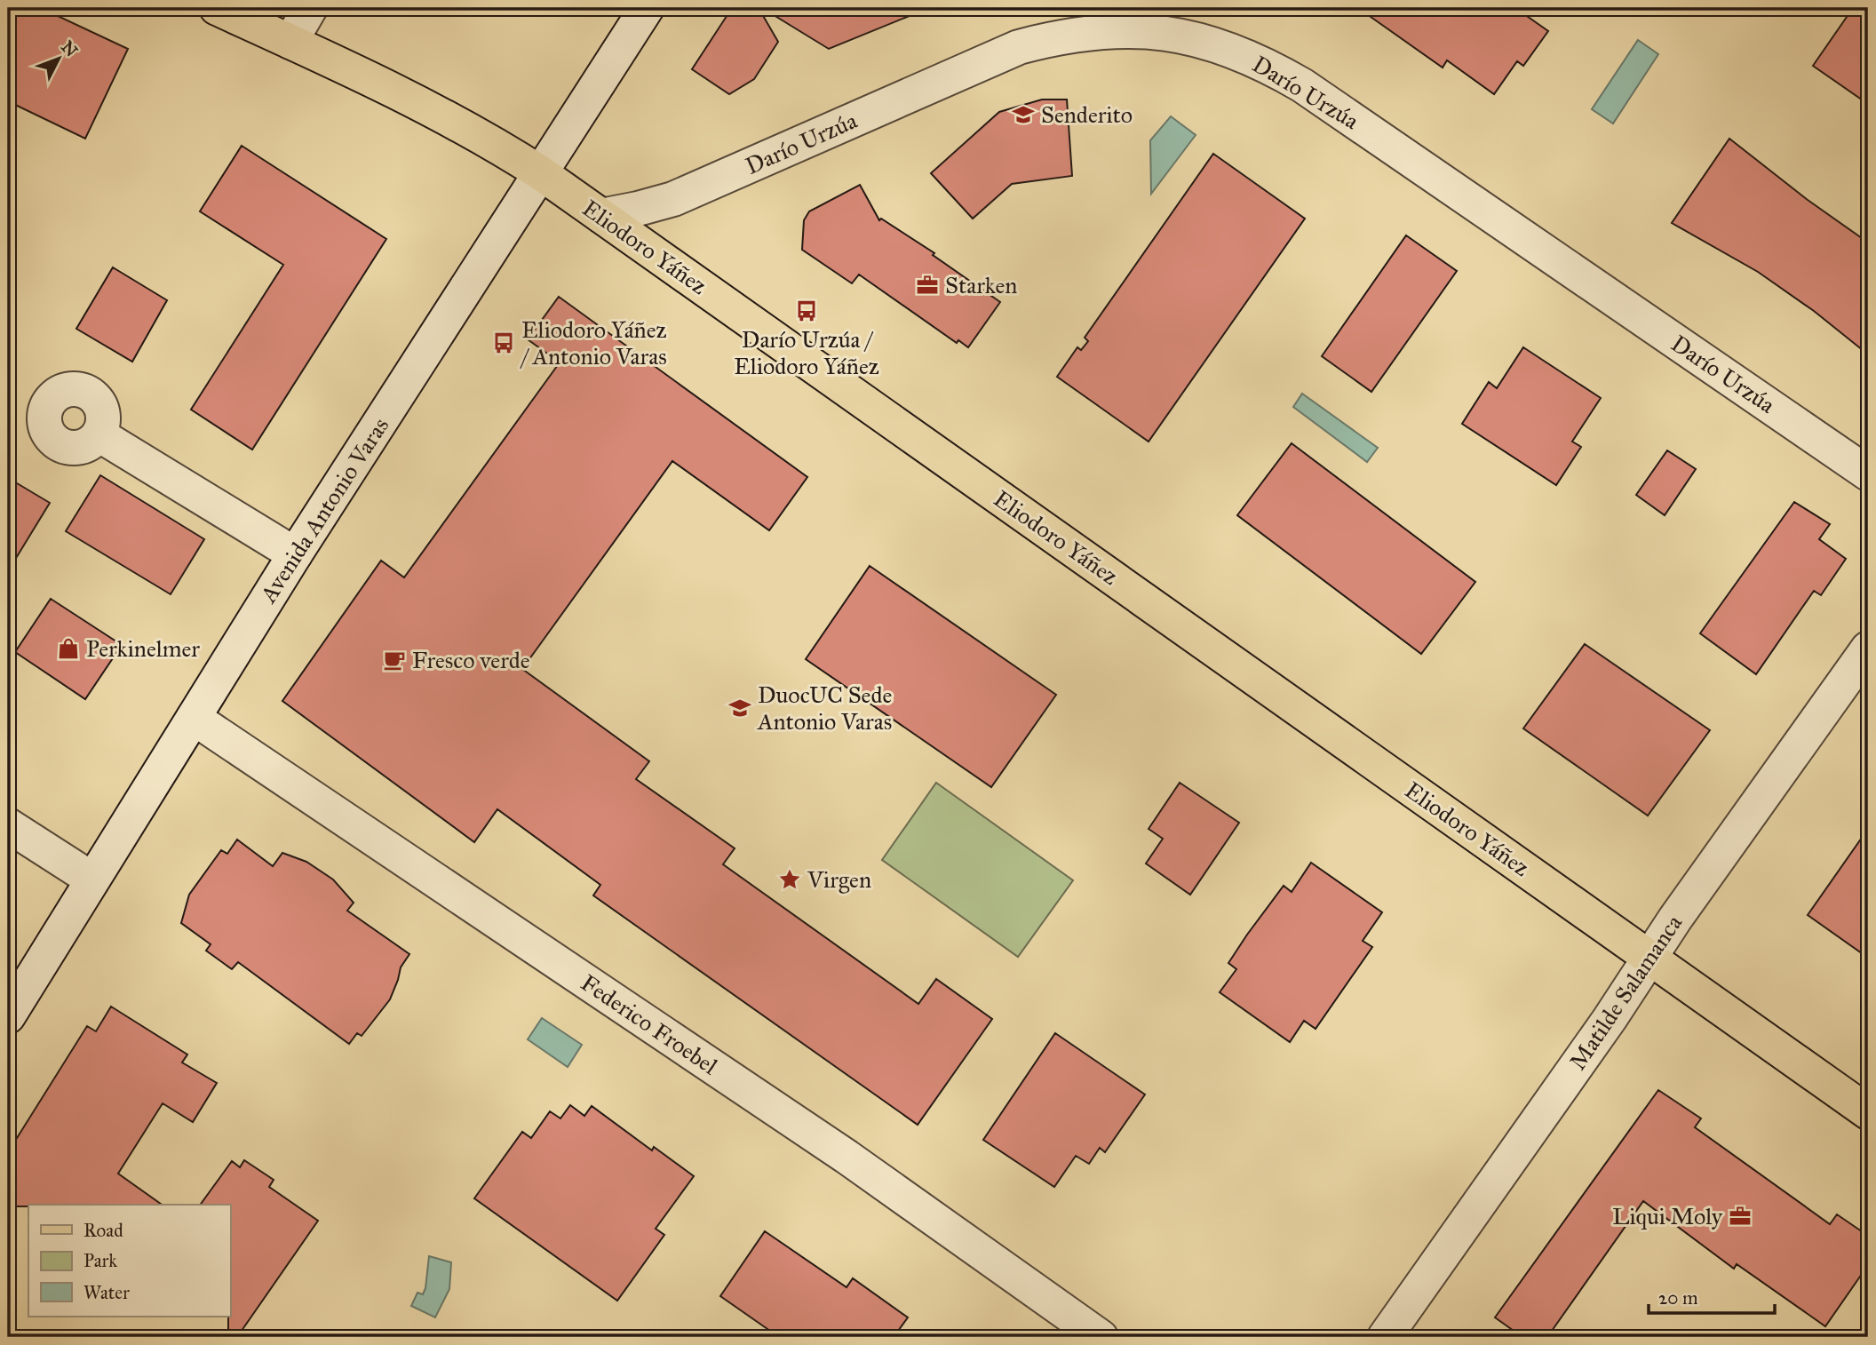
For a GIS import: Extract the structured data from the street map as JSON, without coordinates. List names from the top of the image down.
{
  "streets": {
    "main road": ["Eliodoro Yáñez"],
    "street": [
      "Darío Urzúa",
      "Avenida Antonio Varas",
      "Matilde Salamanca",
      "Federico Froebel"
    ]
  },
  "crossings": [
    ["Darío Urzúa", "Eliodoro Yáñez"],
    ["Eliodoro Yáñez", "Avenida Antonio Varas"],
    ["Eliodoro Yáñez", "Matilde Salamanca"],
    ["Avenida Antonio Varas", "Federico Froebel"]
  ],
  "places": {
    "school or university": ["Senderito", "DuocUC Sede Antonio Varas"],
    "office": ["Starken", "Liqui Moly"],
    "bus stop": ["Darío Urzúa / Eliodoro Yáñez", "Eliodoro Yáñez / Antonio Varas"],
    "shop": ["Perkinelmer"],
    "cafe": ["Fresco verde"],
    "place": ["Virgen"]
  },
  "legend": ["Road", "Park", "Water"],
  "scale_bar": "20 m",
  "north": "top right"
}
